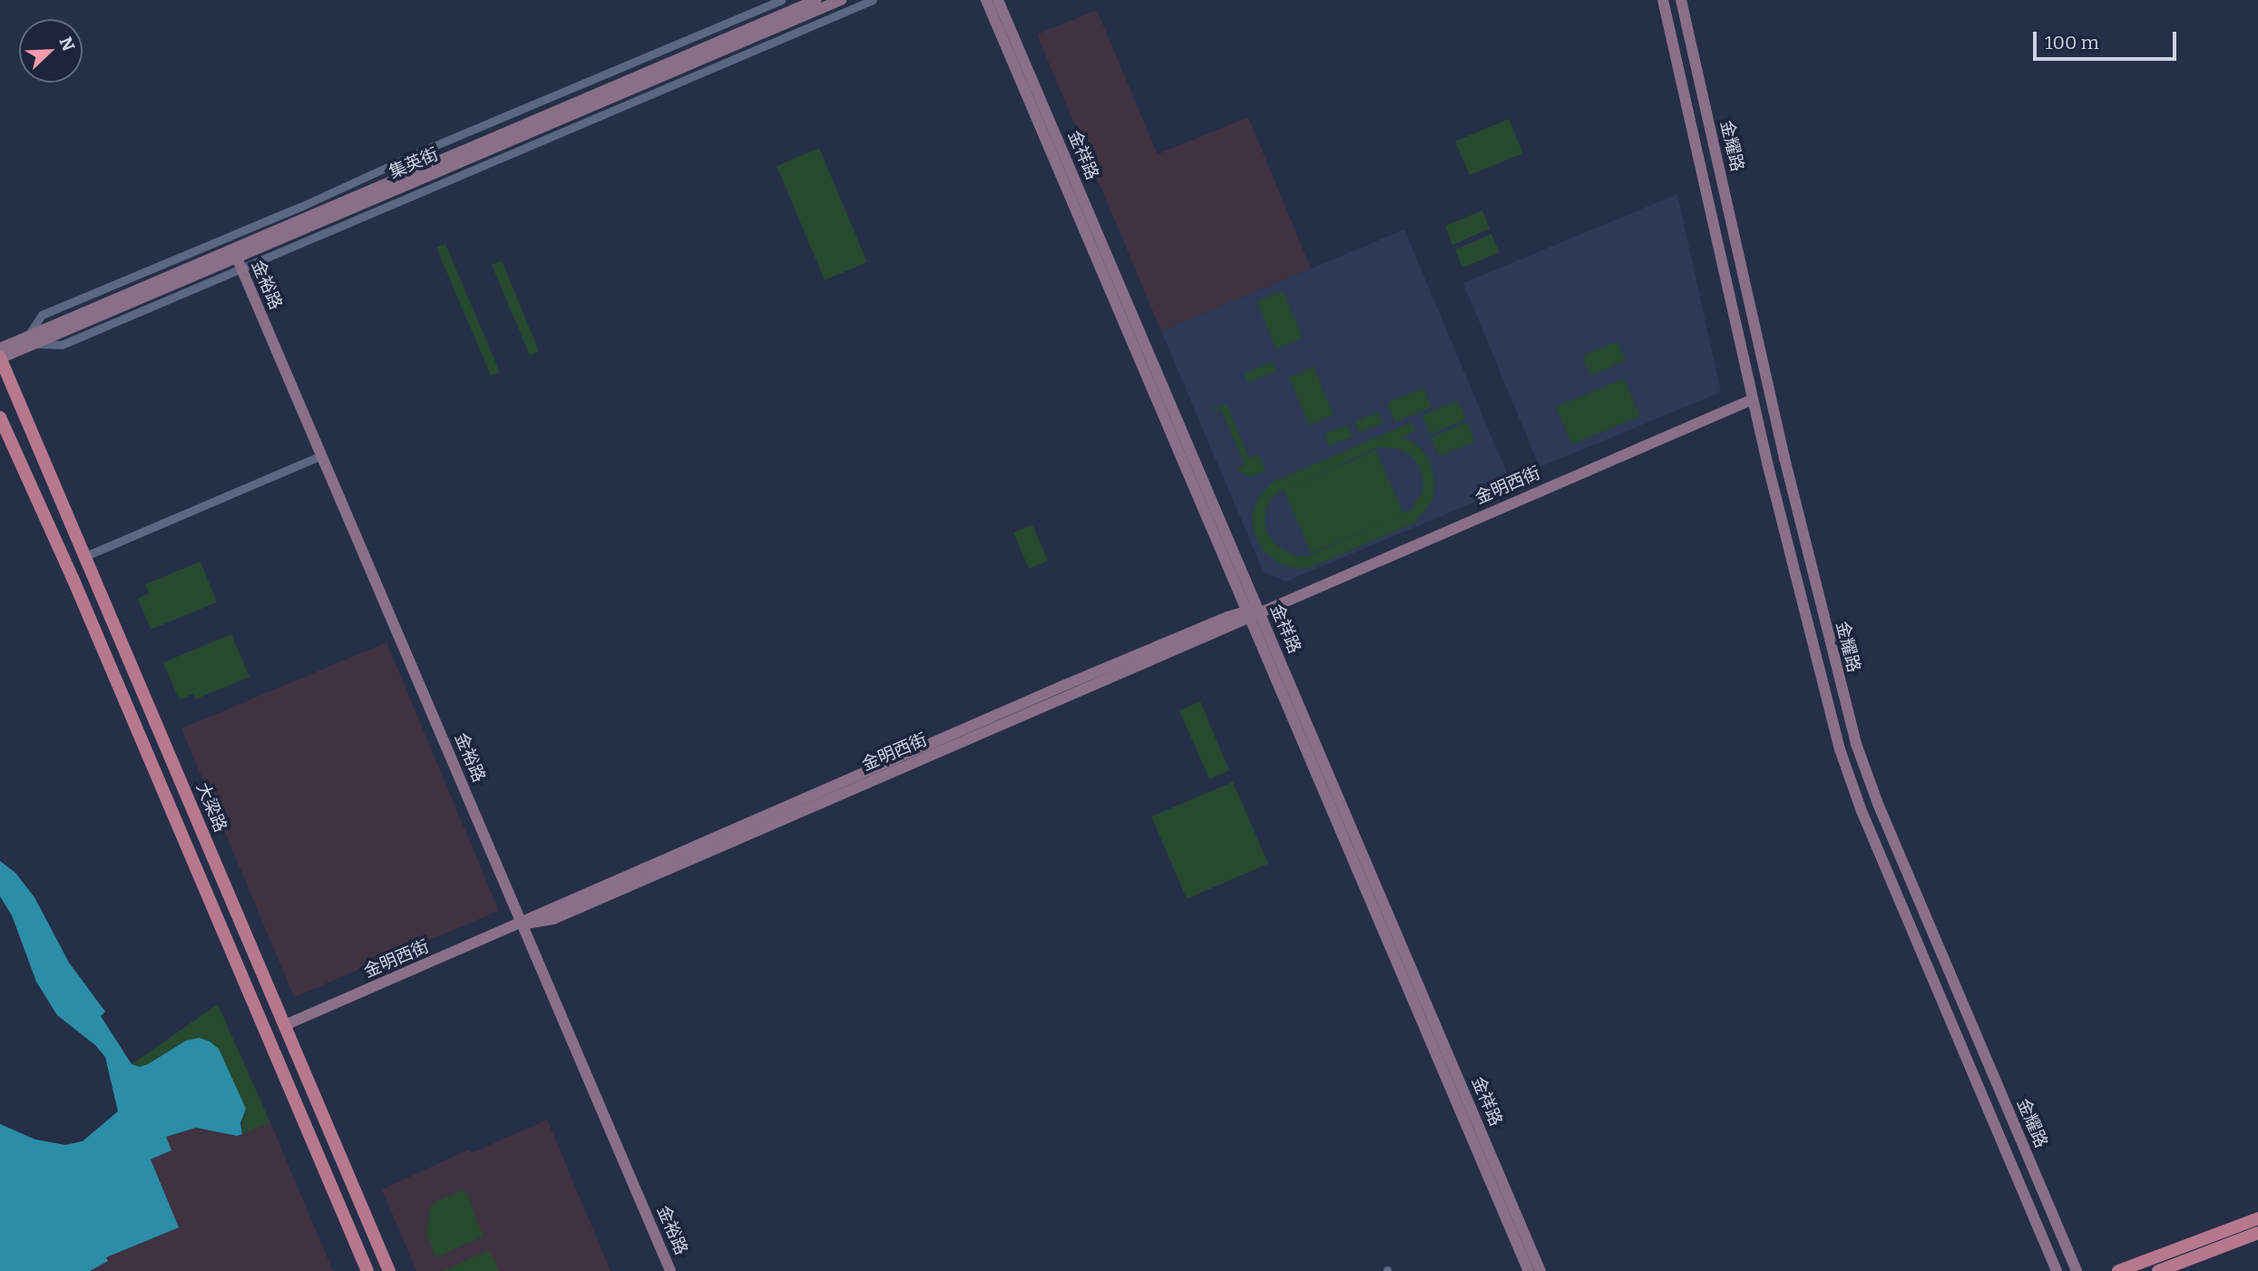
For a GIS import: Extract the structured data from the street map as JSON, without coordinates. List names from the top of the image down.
{
  "streets": {
    "main road": ["大梁路"],
    "street": [
      "金耀路",
      "金祥路",
      "集英街",
      "金裕路",
      "金明西街"
    ]
  },
  "crossings": [
    ["金耀路", "金明西街"],
    ["金祥路", "金明西街"],
    ["集英街", "金裕路"],
    ["集英街", "大梁路"],
    ["金裕路", "金明西街"],
    ["金明西街", "大梁路"]
  ],
  "scale_bar": "100 m",
  "north": "top right"
}
